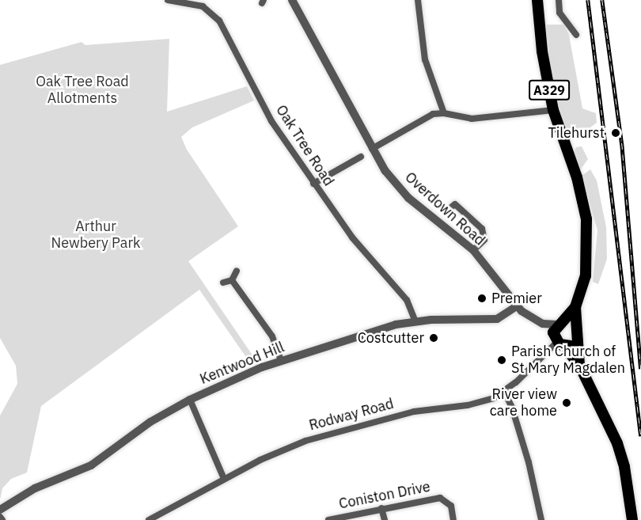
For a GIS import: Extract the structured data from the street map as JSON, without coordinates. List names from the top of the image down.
{
  "streets": {
    "main road": ["A329"],
    "street": [
      "Oak Tree Road",
      "Overdown Road",
      "Kentwood Hill",
      "Rodway Road",
      "Coniston Drive"
    ]
  },
  "crossings": [
    ["A329", "Overdown Road"],
    ["A329", "Rodway Road"],
    ["Oak Tree Road", "Kentwood Hill"],
    ["Overdown Road", "Kentwood Hill"],
    ["Overdown Road", "Rodway Road"]
  ],
  "parks": ["Oak Tree Road Allotments", "Arthur Newbery Park"],
  "places": [
    "Tilehurst",
    "Premier",
    "Costcutter",
    "Parish Church of St Mary Magdalen",
    "River view care home"
  ]
}
